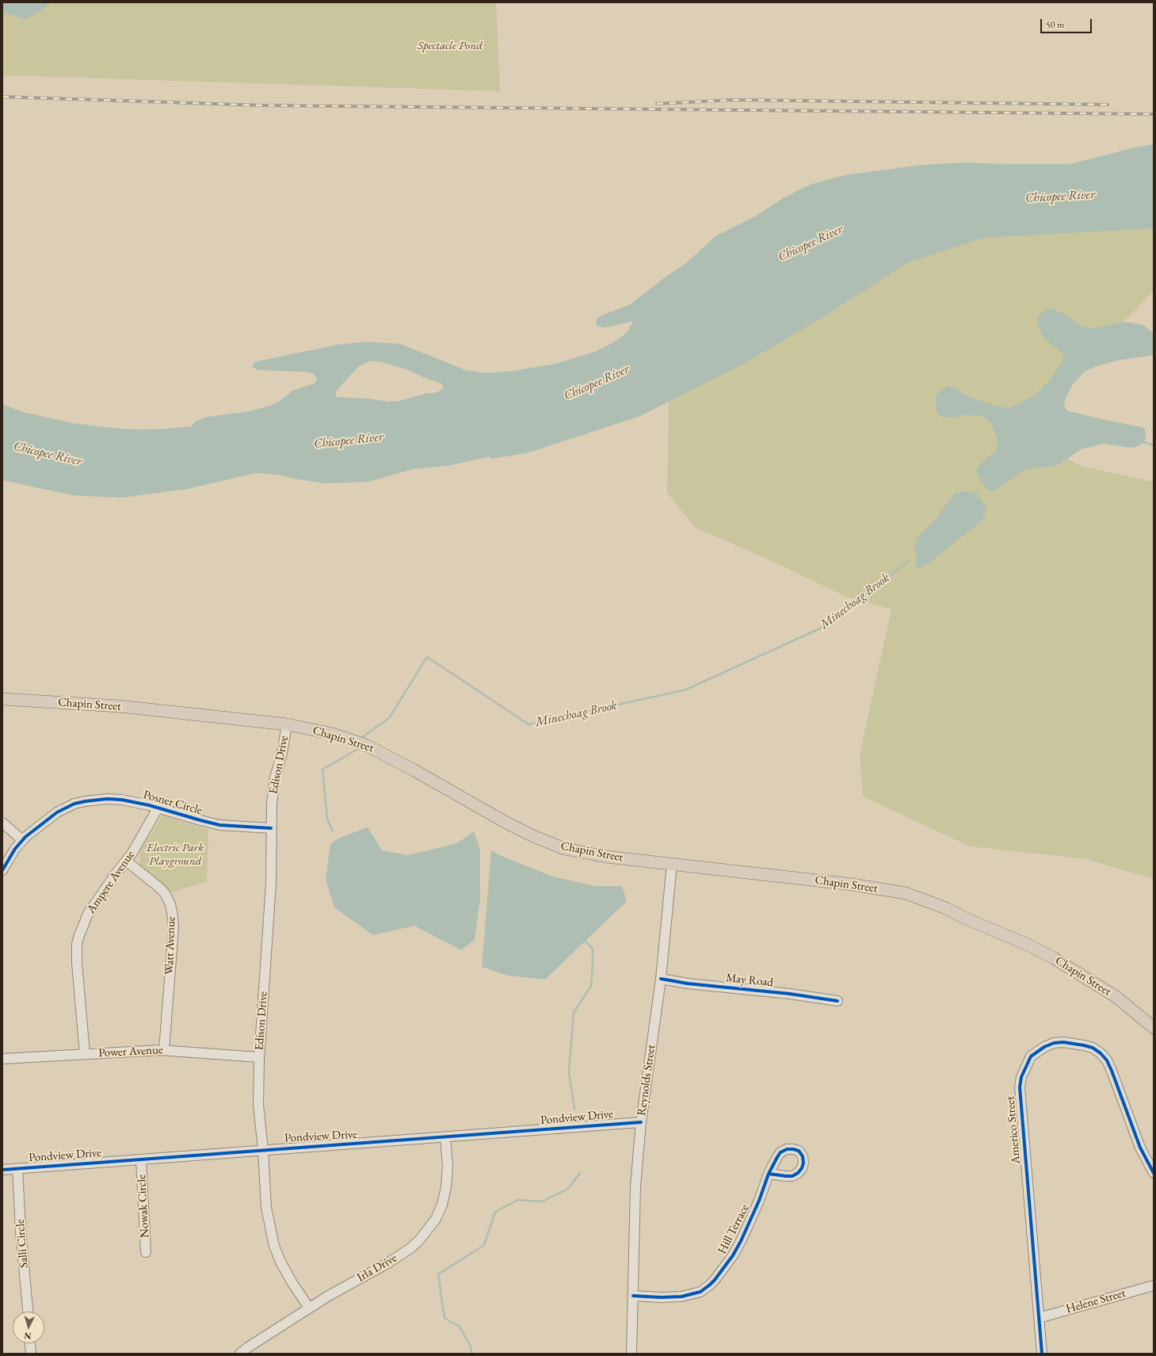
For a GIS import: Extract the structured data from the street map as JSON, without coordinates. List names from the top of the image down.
{
  "streets": {
    "main road": ["Chapin Street"],
    "street": [
      "Edison Drive",
      "Posner Circle",
      "Ampere Avenue",
      "Watt Avenue",
      "May Road",
      "Power Avenue",
      "Reynolds Street",
      "Pondview Drive",
      "Americo Street",
      "Nowak Circle",
      "Hill Terrace",
      "Salli Circle",
      "Irla Drive",
      "Helene Street"
    ]
  },
  "crossings": [
    ["Chapin Street", "Edison Drive"],
    ["Chapin Street", "Reynolds Street"],
    ["Edison Drive", "Posner Circle"],
    ["Edison Drive", "Power Avenue"],
    ["Edison Drive", "Pondview Drive"],
    ["Edison Drive", "Irla Drive"],
    ["Posner Circle", "Ampere Avenue"],
    ["Ampere Avenue", "Watt Avenue"],
    ["Ampere Avenue", "Power Avenue"],
    ["Watt Avenue", "Power Avenue"],
    ["May Road", "Reynolds Street"],
    ["Reynolds Street", "Pondview Drive"],
    ["Reynolds Street", "Hill Terrace"],
    ["Pondview Drive", "Nowak Circle"],
    ["Pondview Drive", "Salli Circle"],
    ["Pondview Drive", "Irla Drive"],
    ["Americo Street", "Helene Street"]
  ],
  "water": ["Chicopee River", "Minechoag Brook"],
  "parks": ["Spectacle Pond", "Electric Park Playground"],
  "scale_bar": "50 m",
  "north": "bottom"
}
